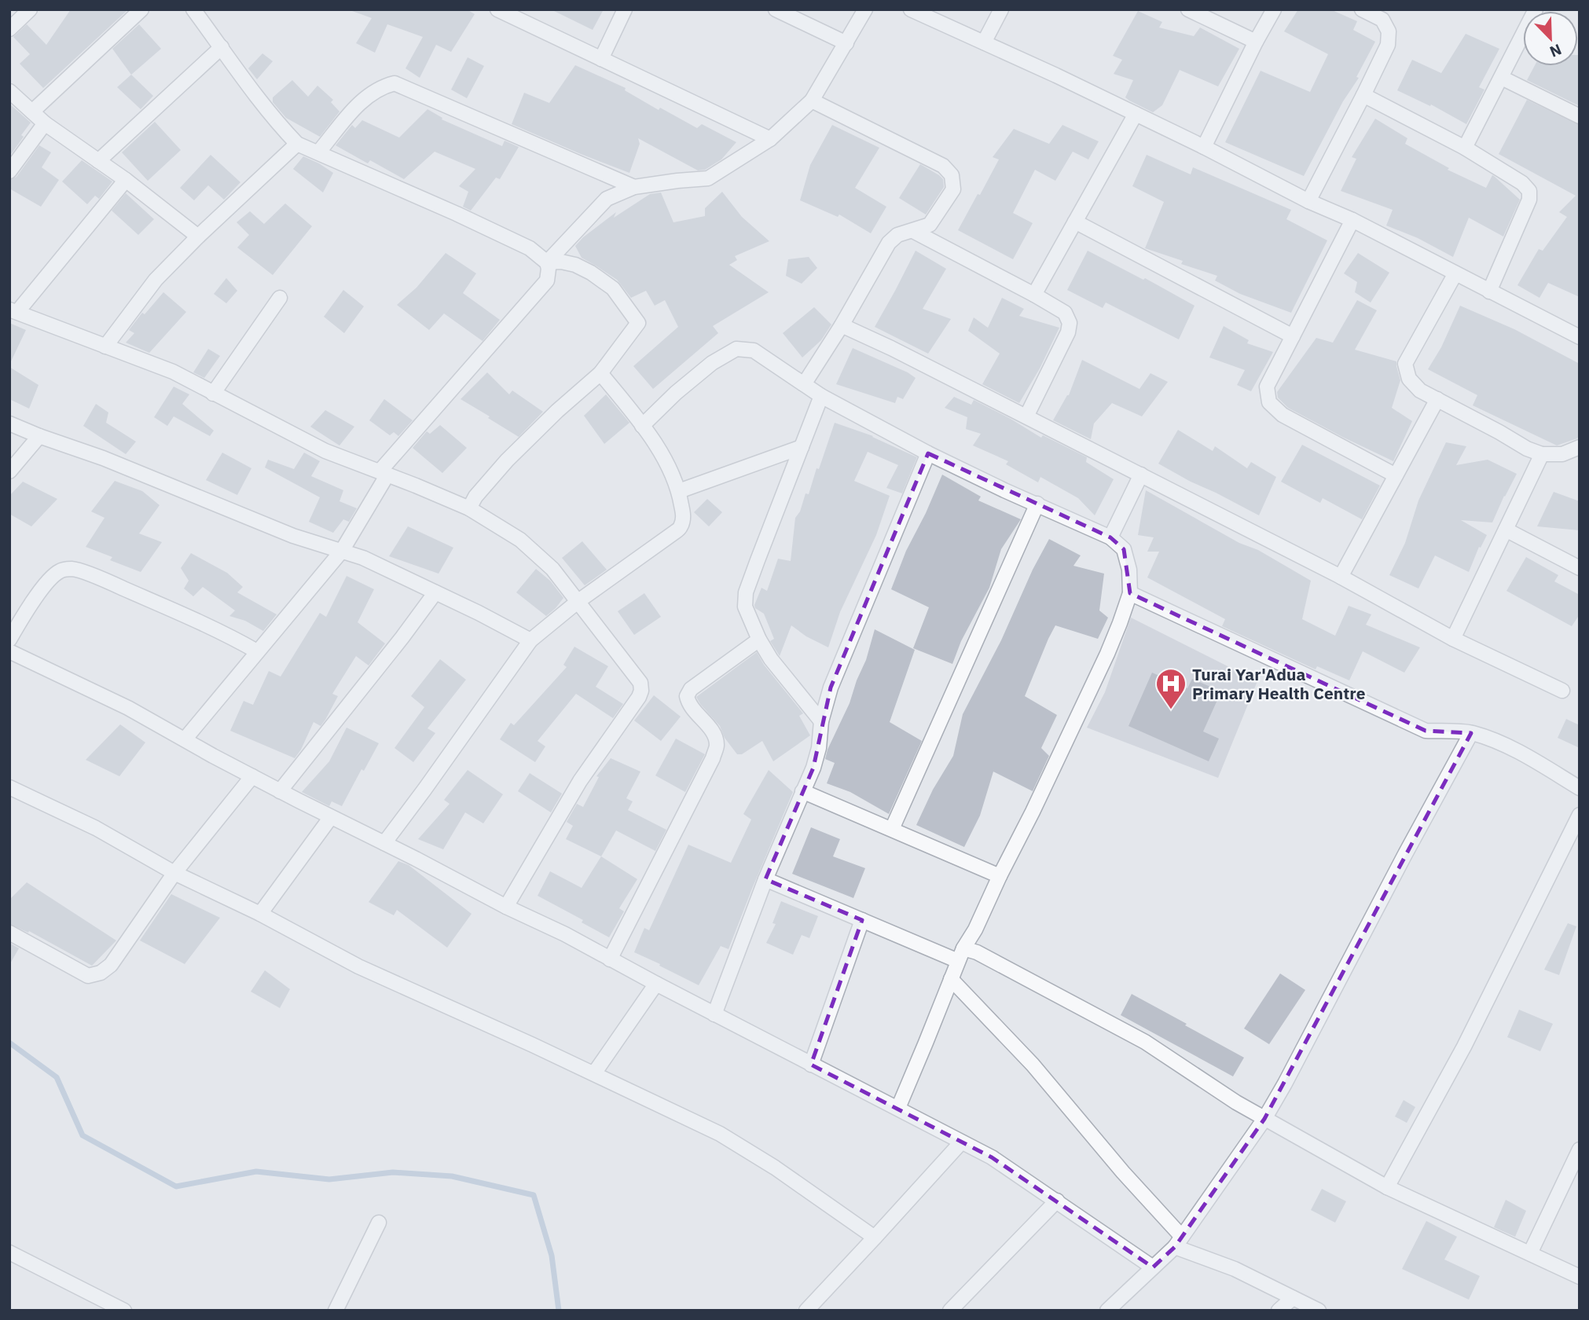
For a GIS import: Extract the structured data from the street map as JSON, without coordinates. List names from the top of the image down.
{
  "places": {
    "hospital": ["Turai Yar'Adua Primary Health Centre"]
  },
  "north": "bottom right"
}
